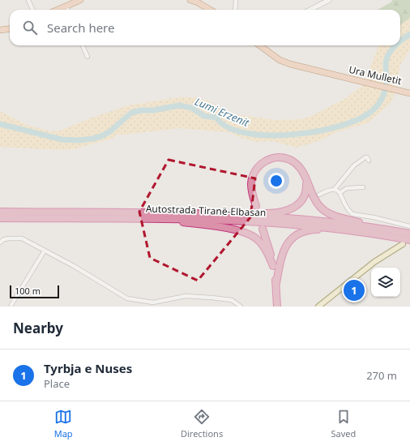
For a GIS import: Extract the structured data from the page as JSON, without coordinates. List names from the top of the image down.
{
  "streets": {
    "highway": ["Autostrada Tiranë-Elbasan"],
    "main road": ["Ura Mulletit"]
  },
  "water": ["Lumi Erzenit"],
  "scale_bar": "100 m",
  "page": {
    "search": "Search here",
    "pins": "1",
    "scale": "100 m",
    "heading": "Nearby",
    "list": [
      {
        "mark": "1",
        "name": "Tyrbja e Nuses",
        "note": "Place",
        "value": "270 m"
      }
    ],
    "nav": ["Map", "Directions", "Saved"]
  }
}
